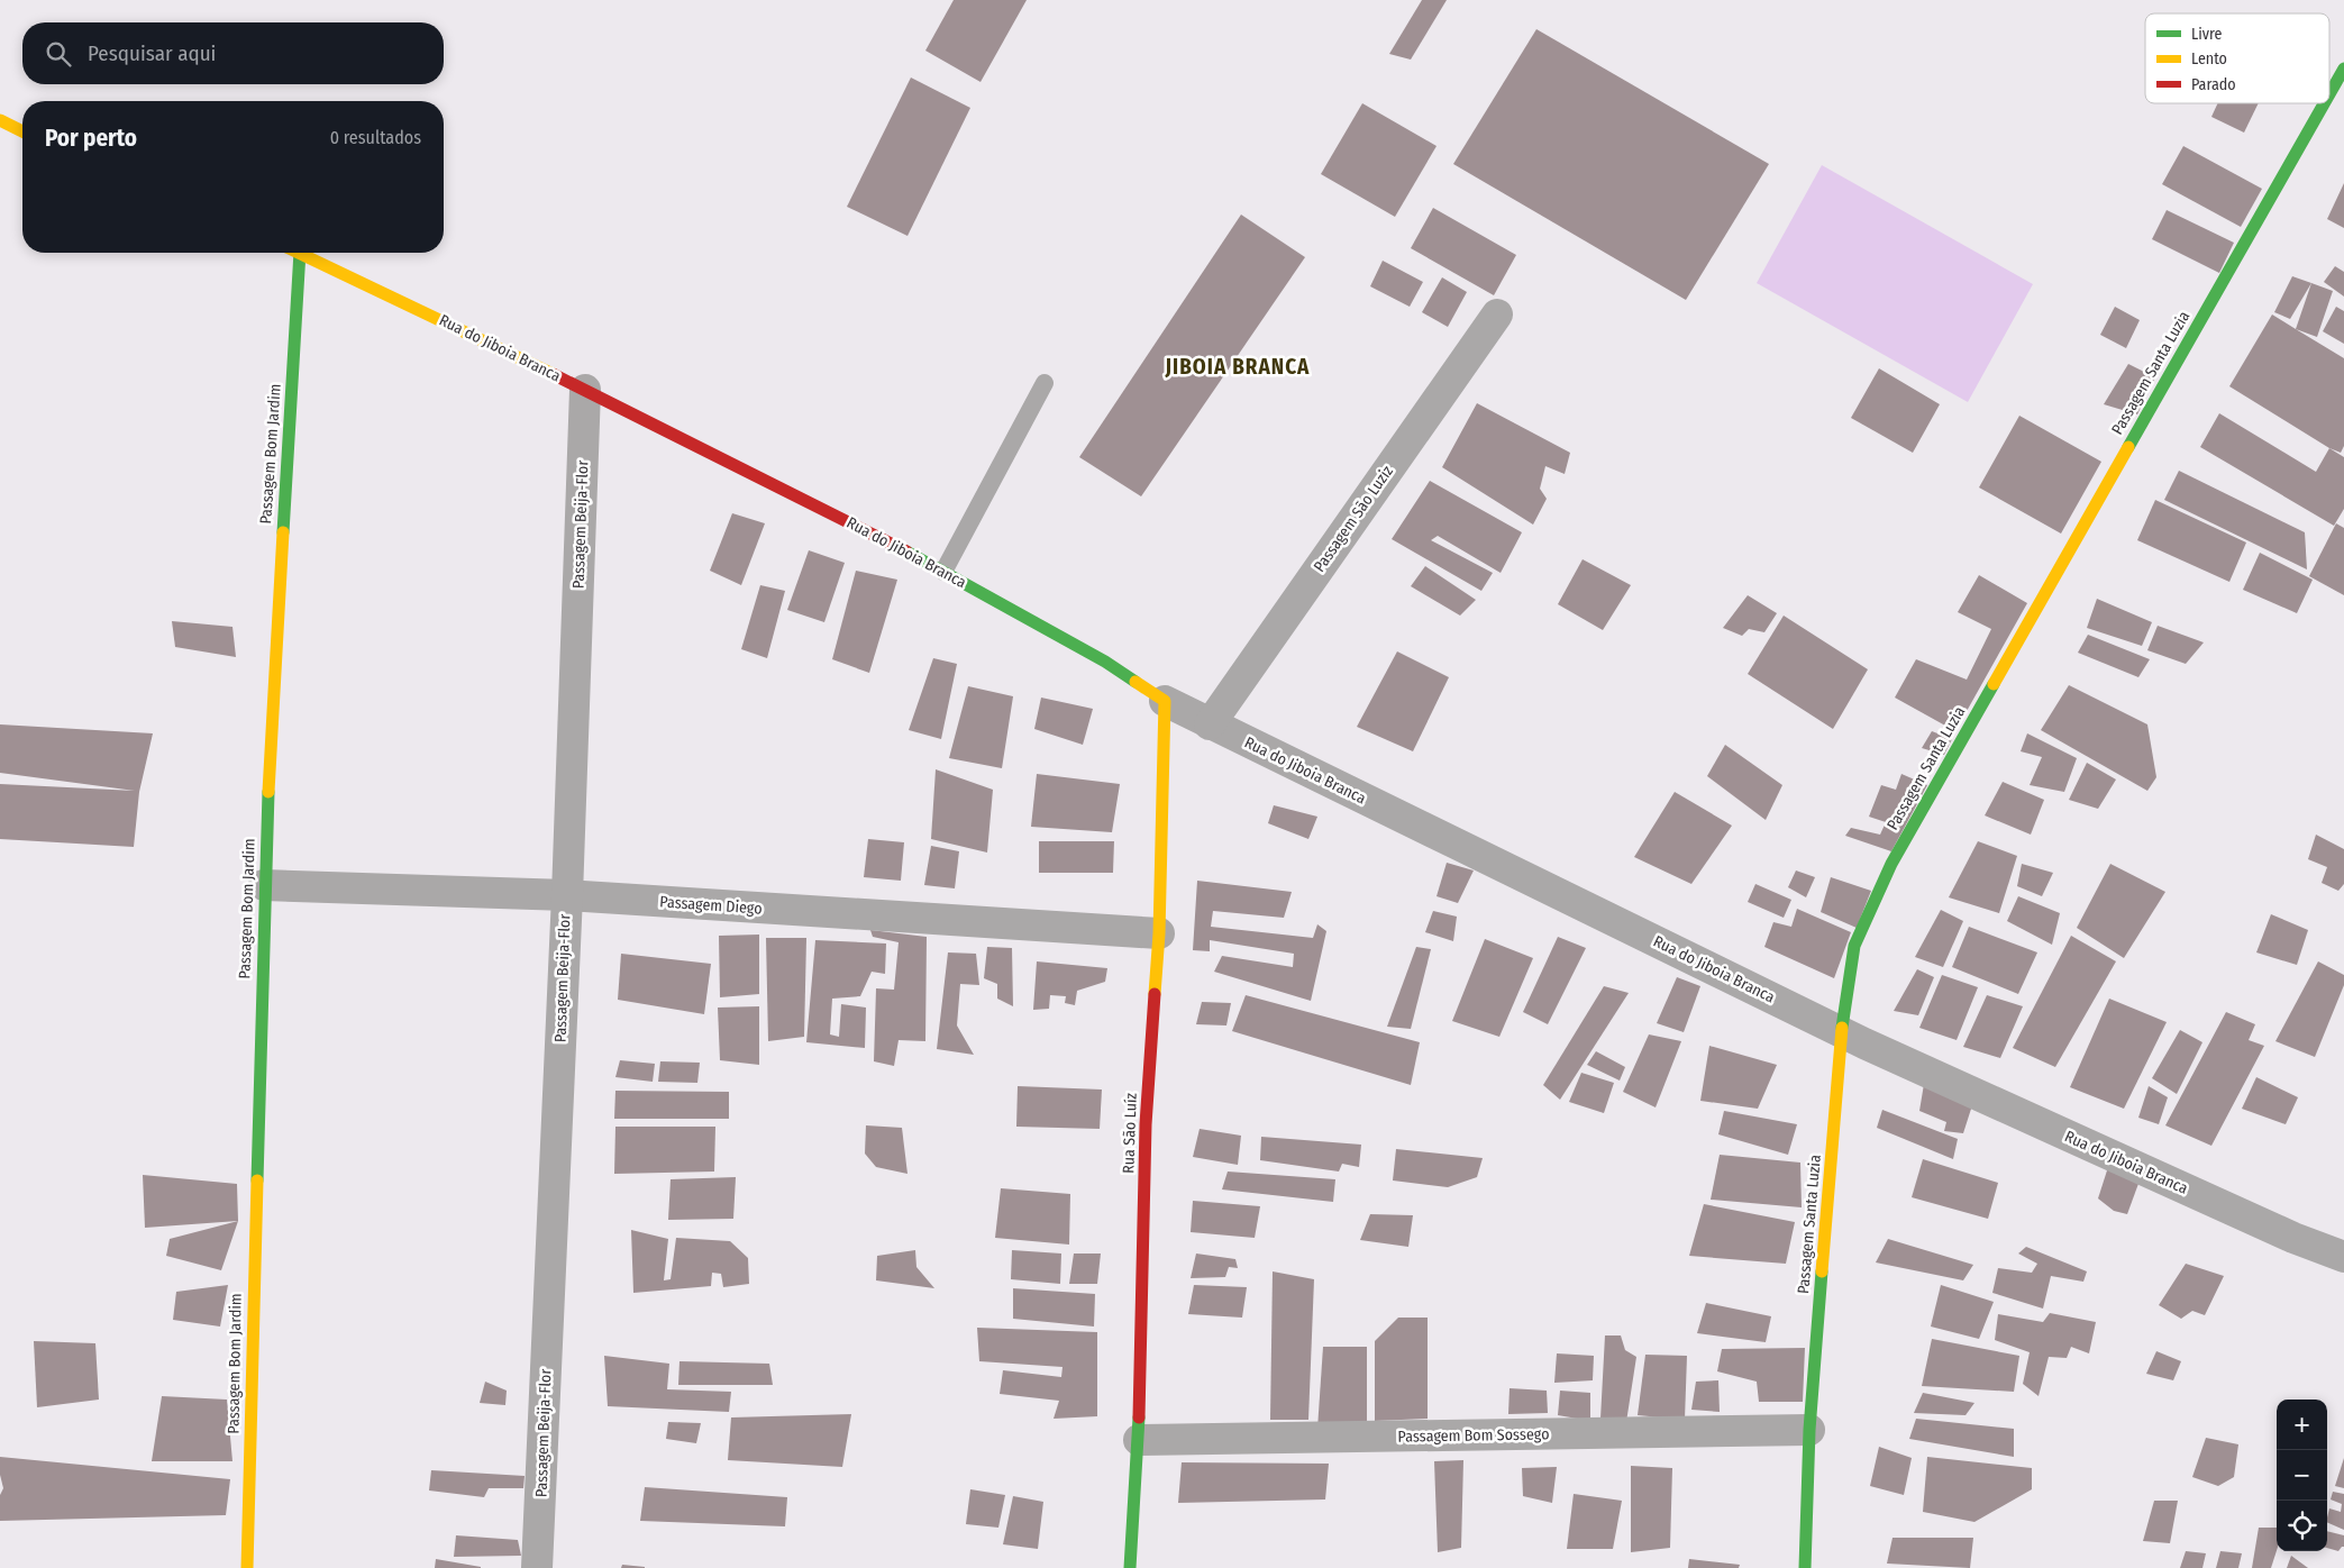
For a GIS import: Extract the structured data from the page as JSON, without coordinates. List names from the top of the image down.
{
  "streets": {
    "street": [
      "Rua do Jiboia Branca",
      "Passagem Santa Luzia",
      "Passagem Bom Jardim",
      "Passagem São Luziz",
      "Passagem Beija-Flor",
      "Passagem Diego",
      "Rua São Luíz",
      "Passagem Bom Sossego"
    ]
  },
  "crossings": [
    ["Rua do Jiboia Branca", "Passagem Santa Luzia"],
    ["Rua do Jiboia Branca", "Passagem São Luziz"],
    ["Rua do Jiboia Branca", "Passagem Beija-Flor"],
    ["Rua do Jiboia Branca", "Rua São Luíz"],
    ["Passagem Santa Luzia", "Passagem Bom Sossego"],
    ["Passagem Bom Jardim", "Passagem Diego"],
    ["Passagem Beija-Flor", "Passagem Diego"],
    ["Passagem Diego", "Rua São Luíz"],
    ["Rua São Luíz", "Passagem Bom Sossego"]
  ],
  "districts": ["JIBOIA BRANCA"],
  "legend": ["Livre", "Lento", "Parado"],
  "page": {
    "search": "Pesquisar aqui",
    "heading": ["Por perto", "0 resultados"],
    "map_buttons": ["+", "−"]
  }
}
